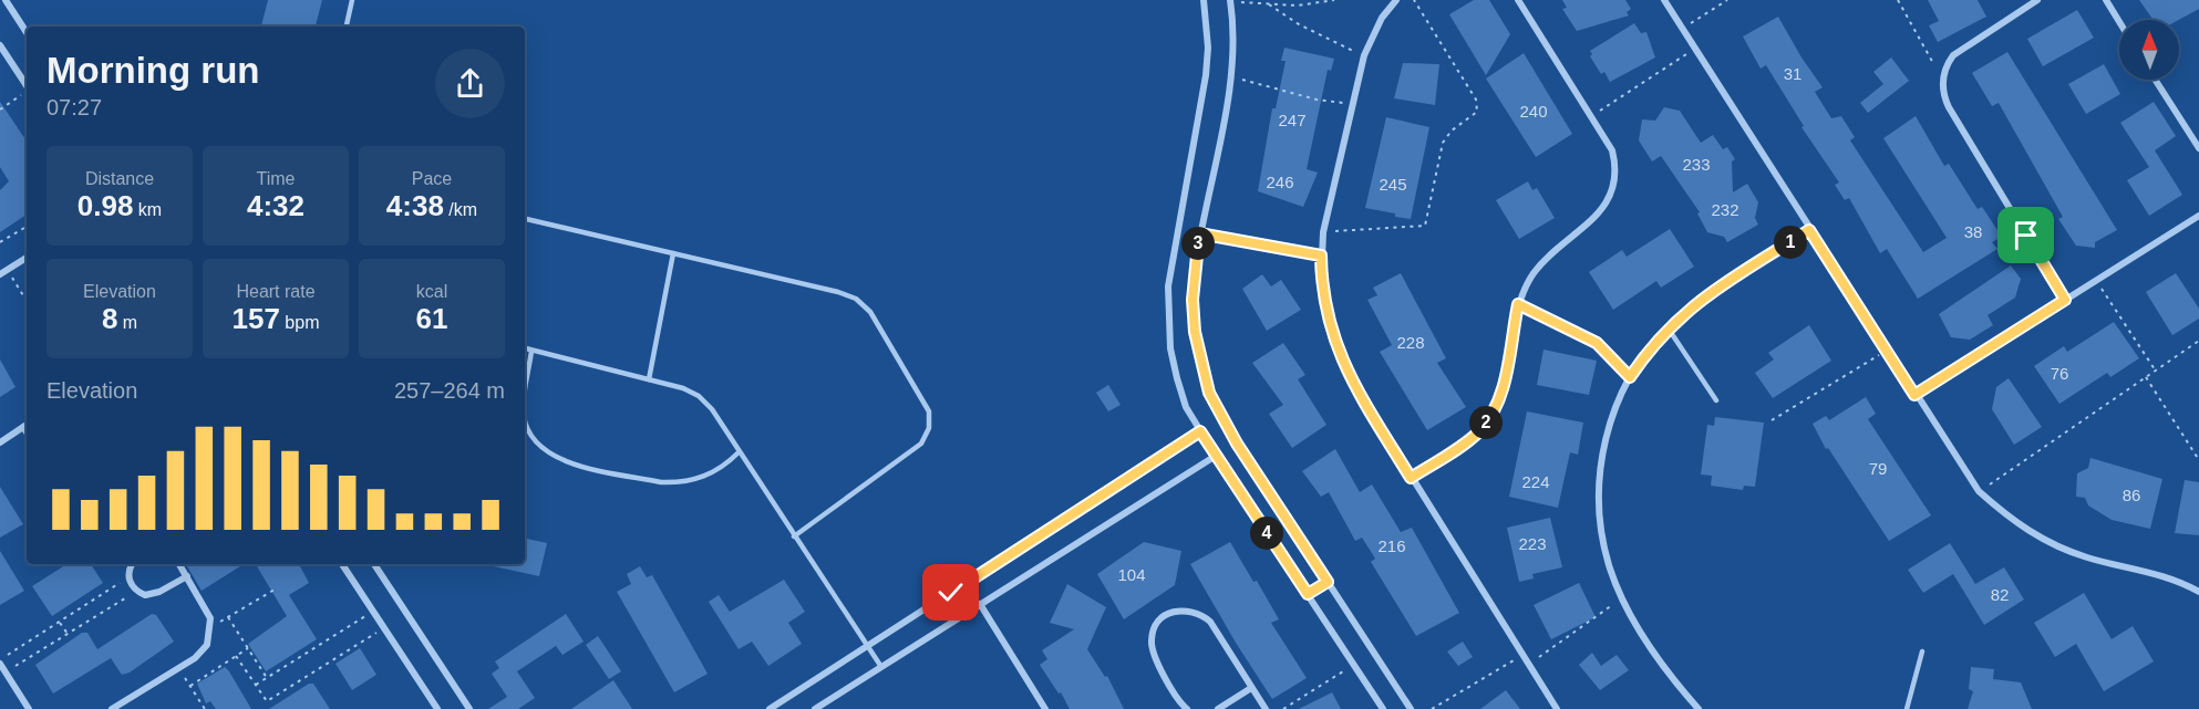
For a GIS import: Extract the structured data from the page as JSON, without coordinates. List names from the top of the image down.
{
  "house_numbers": [
    "31",
    "240",
    "247",
    "233",
    "246",
    "245",
    "232",
    "38",
    "228",
    "76",
    "79",
    "224",
    "86",
    "223",
    "216",
    "104",
    "82"
  ],
  "north": "top",
  "page": {
    "heading": ["Morning run", "07:27"],
    "stats": [
      ["Distance", "0.98 km"],
      ["Time", "4:32"],
      ["Pace", "4:38 /km"],
      ["Elevation", "8 m"],
      ["Heart rate", "157 bpm"],
      ["kcal", "61"]
    ],
    "pins": [
      "1",
      "3",
      "2",
      "4"
    ],
    "chart": ["Elevation", "257–264 m"]
  }
}
